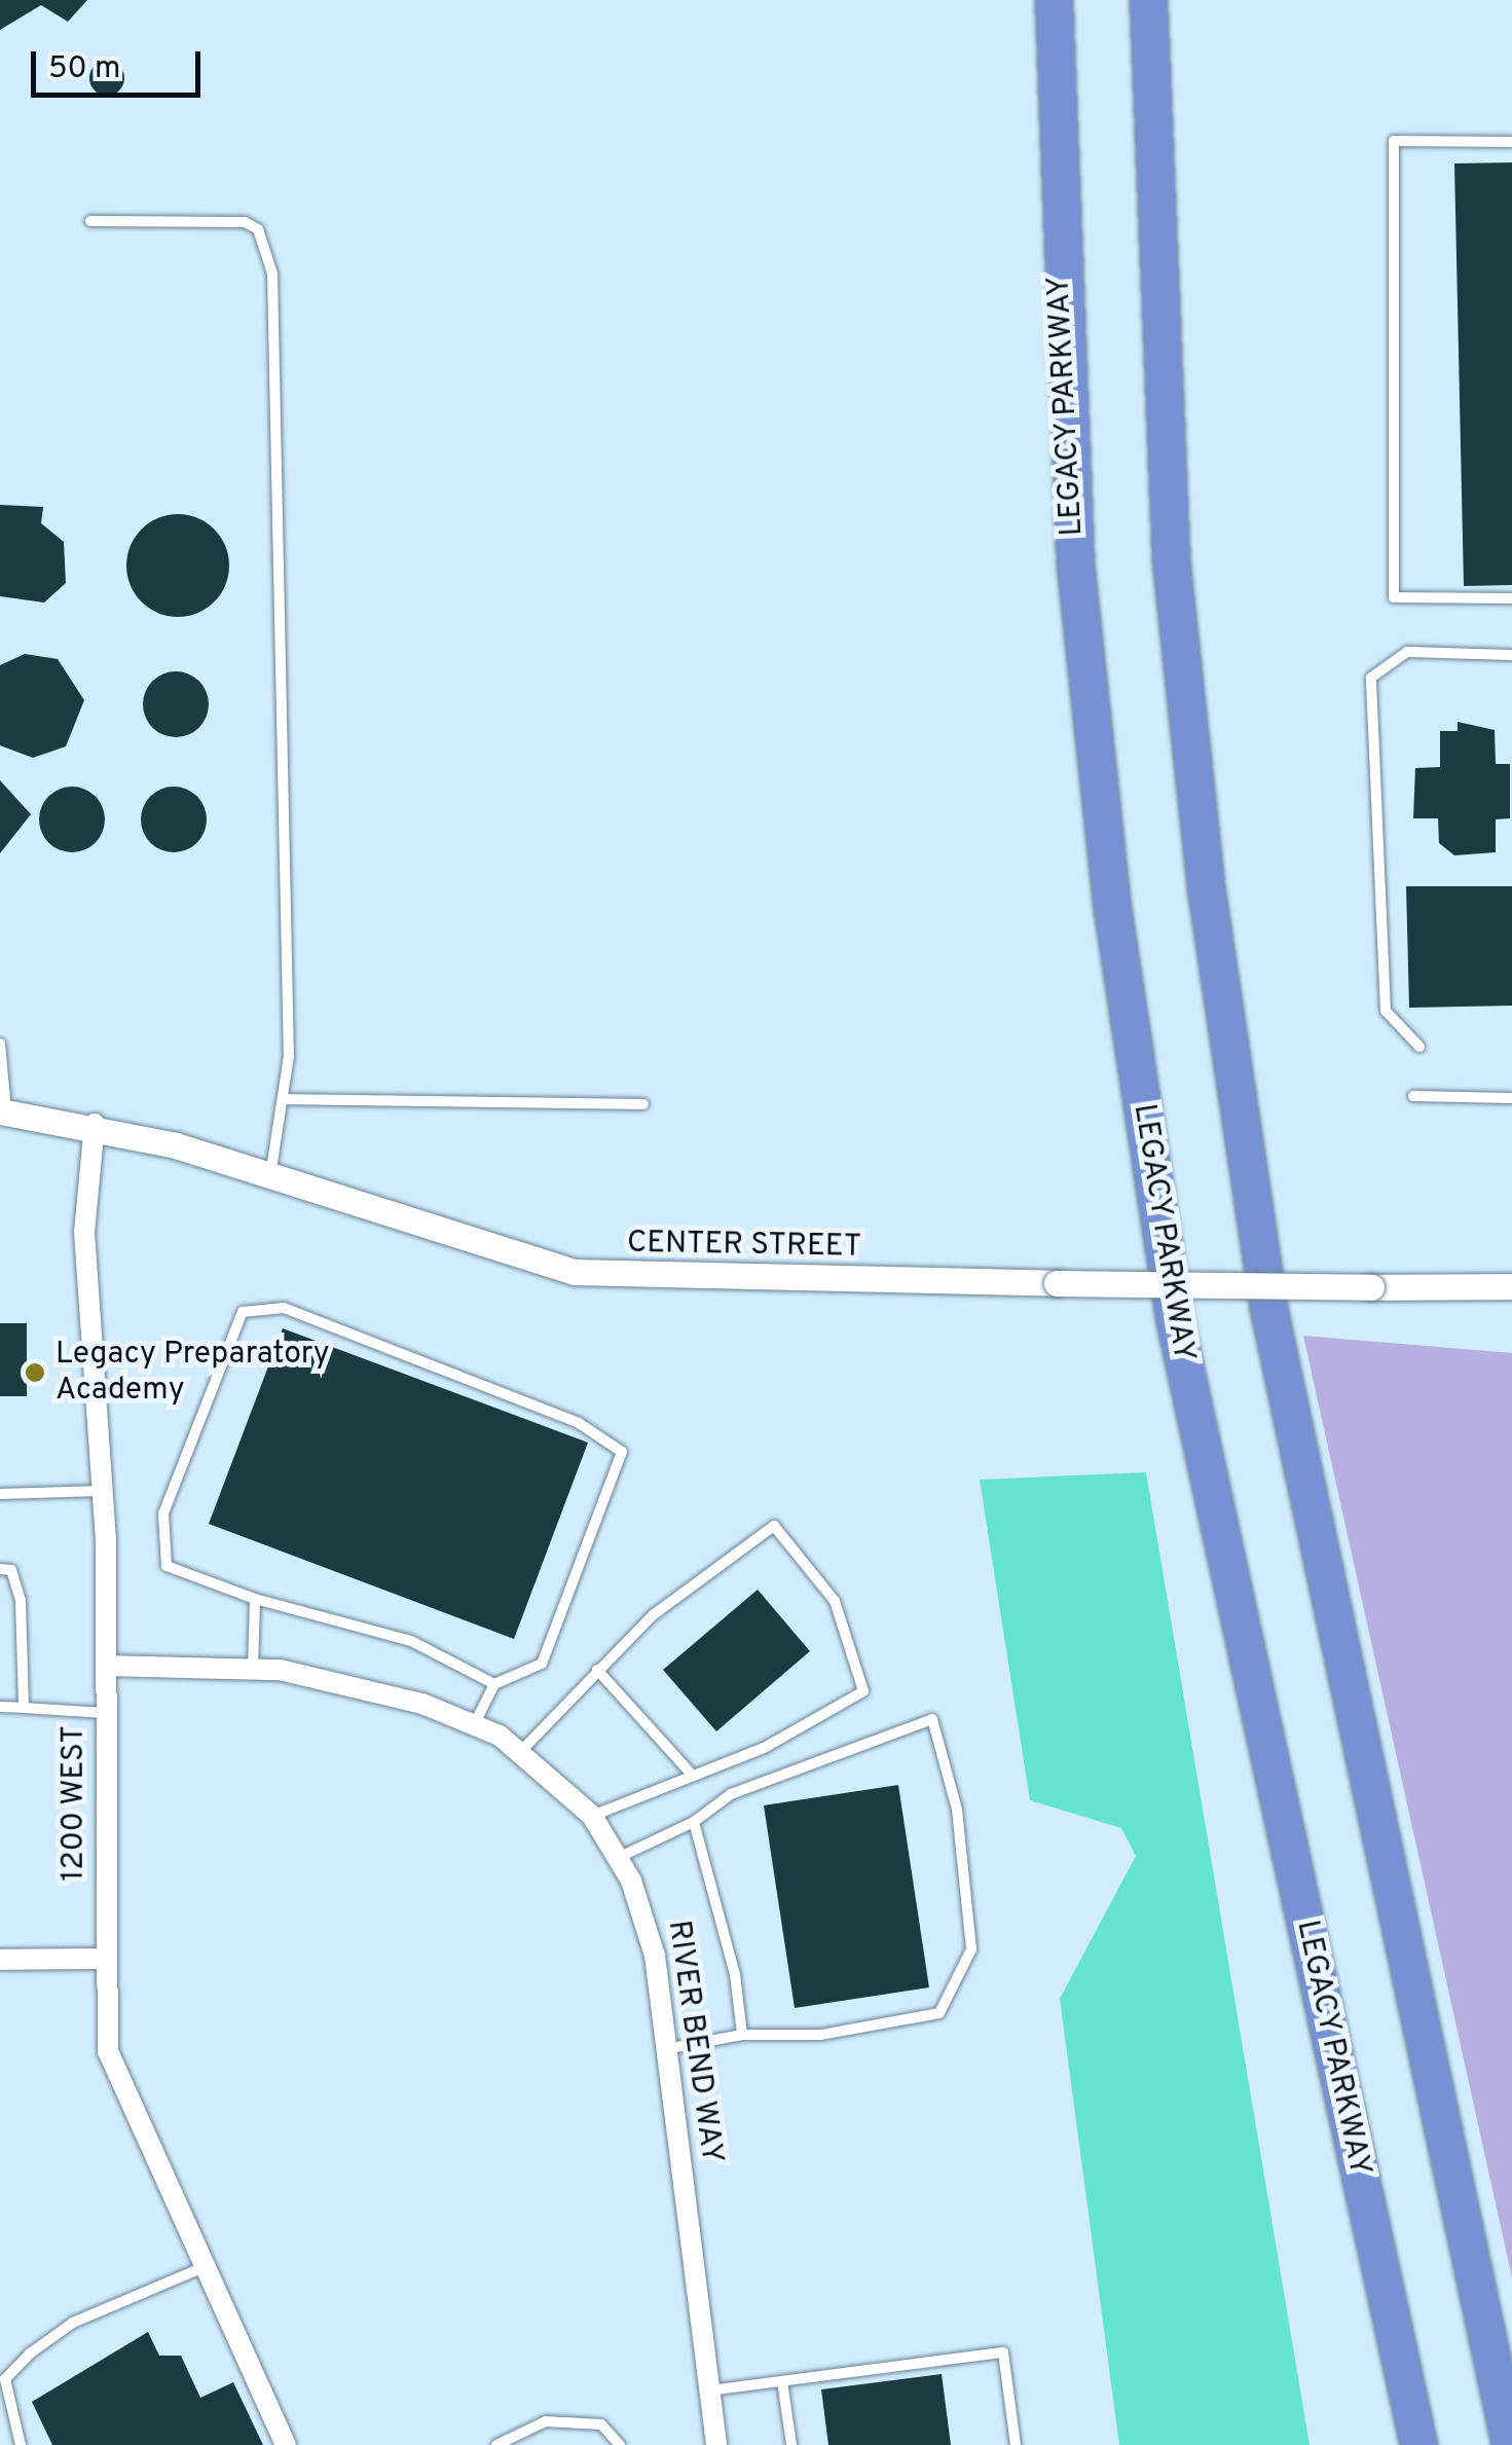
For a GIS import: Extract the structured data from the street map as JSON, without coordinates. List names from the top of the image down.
{
  "streets": {
    "highway": ["LEGACY PARKWAY"],
    "street": ["CENTER STREET", "1200 WEST", "RIVER BEND WAY"]
  },
  "crossings": [
    ["CENTER STREET", "1200 WEST"],
    ["1200 WEST", "RIVER BEND WAY"]
  ],
  "places": ["Legacy Preparatory Academy"],
  "scale_bar": "50 m"
}
